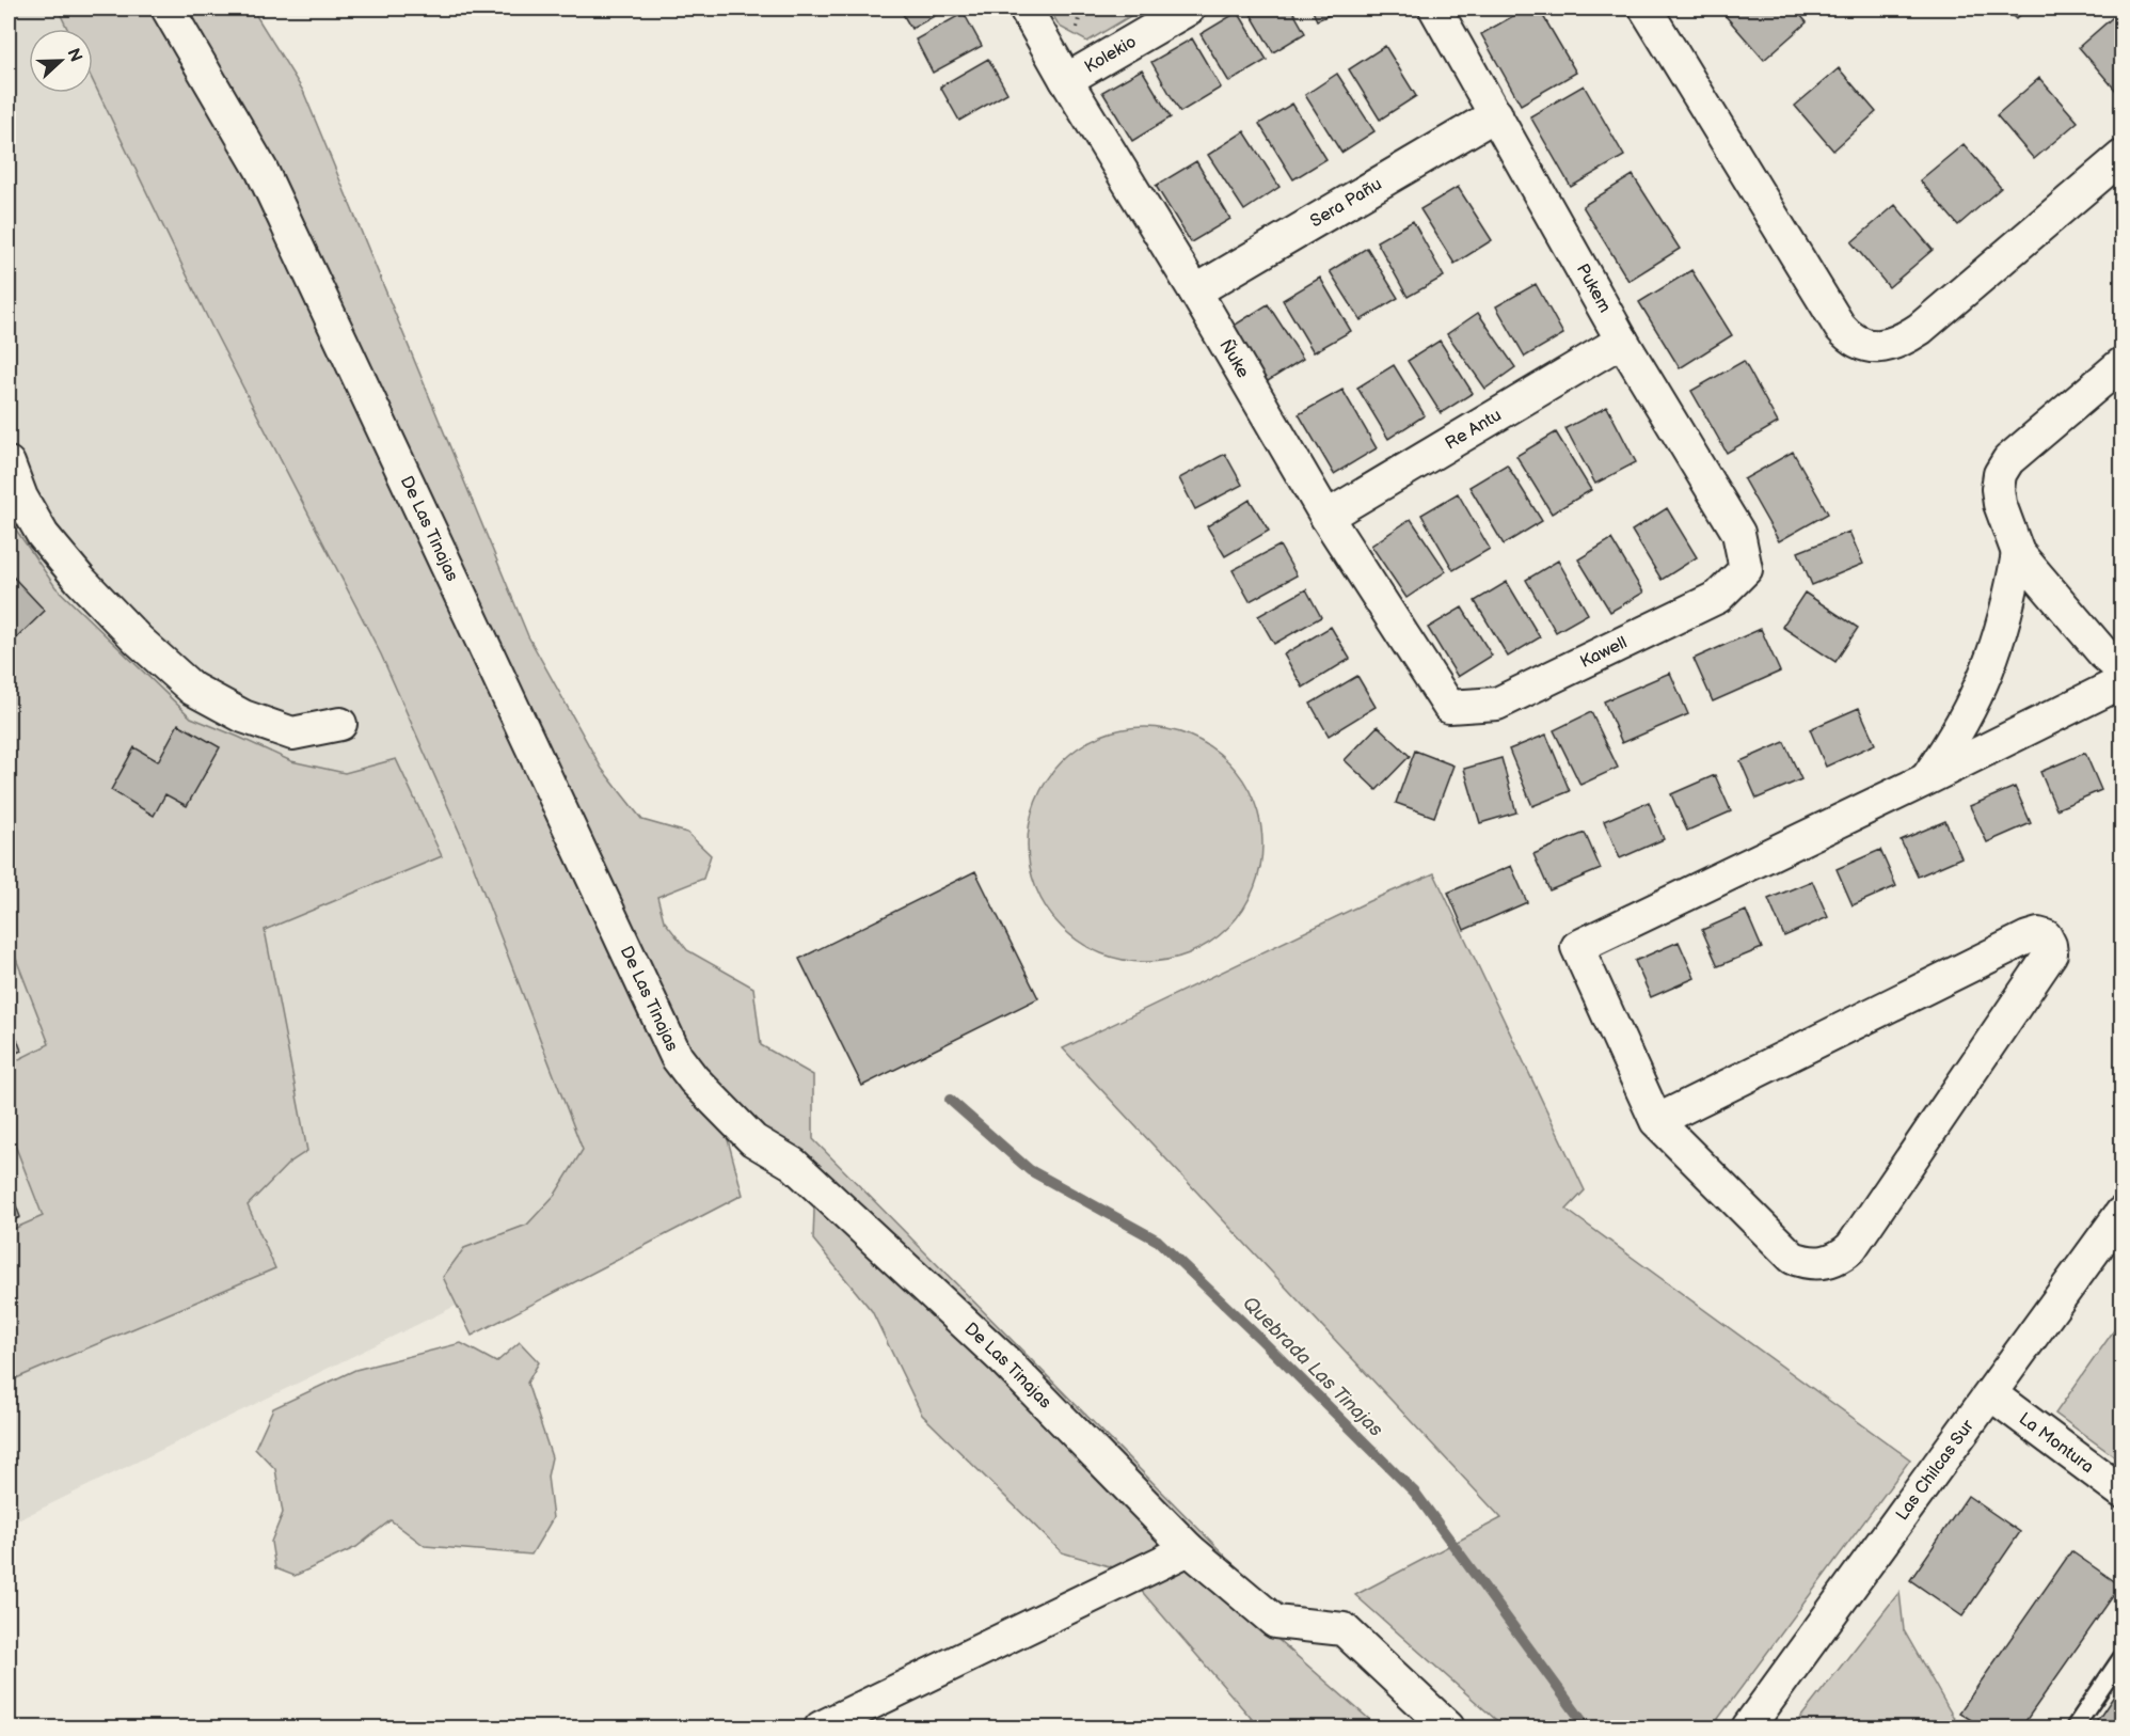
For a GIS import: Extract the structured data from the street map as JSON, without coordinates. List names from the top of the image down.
{
  "streets": {
    "street": [
      "Kolekio",
      "Sera Pañu",
      "Pukem",
      "Ñuke",
      "Re Antu",
      "De Las Tinajas",
      "Kawell",
      "La Montura",
      "Las Chilcas Sur"
    ]
  },
  "crossings": [
    ["Kolekio", "Ñuke"],
    ["Sera Pañu", "Pukem"],
    ["Sera Pañu", "Ñuke"],
    ["Pukem", "Re Antu"],
    ["Pukem", "Kawell"],
    ["Ñuke", "Re Antu"],
    ["Ñuke", "Kawell"],
    ["La Montura", "Las Chilcas Sur"]
  ],
  "water": ["Quebrada Las Tinajas"],
  "north": "right"
}
